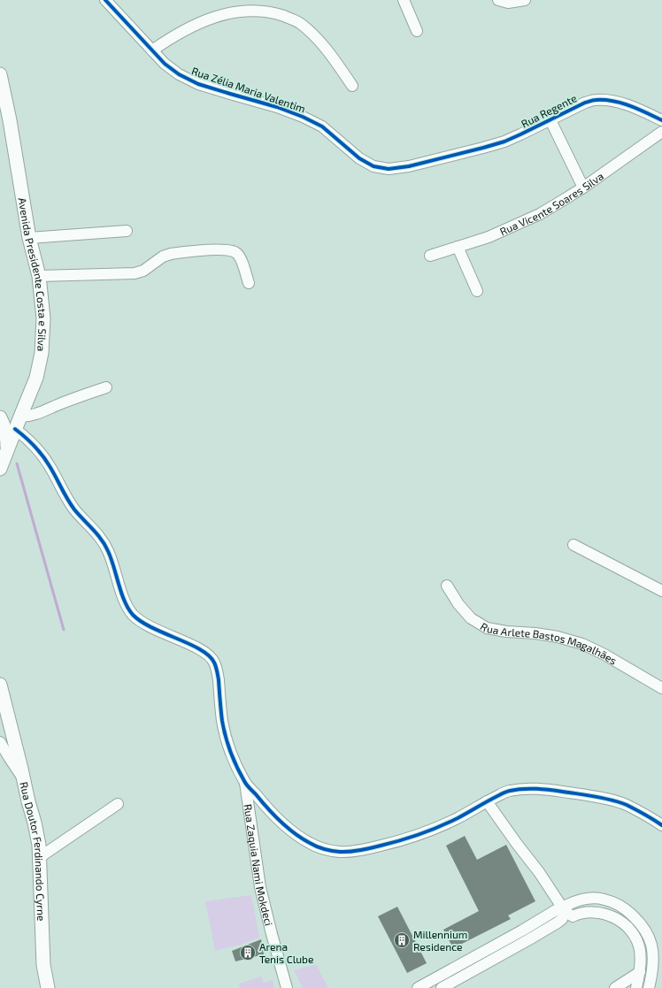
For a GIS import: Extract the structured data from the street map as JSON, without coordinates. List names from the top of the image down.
{
  "streets": {
    "main road": ["Avenida Presidente Costa e Silva", "Rua Doutor Ferdinando Cyrne"],
    "street": [
      "Rua Zélia Maria Valentim",
      "Rua Regente",
      "Rua Vicente Soares Silva",
      "Rua Arlete Bastos Magalhães",
      "Rua Zaquia Nami Mokdeci"
    ]
  },
  "crossings": [
    ["Rua Zélia Maria Valentim", "Rua Regente"]
  ],
  "places": {
    "building": ["Millennium Residence", "Arena Tenis Clube"]
  }
}
